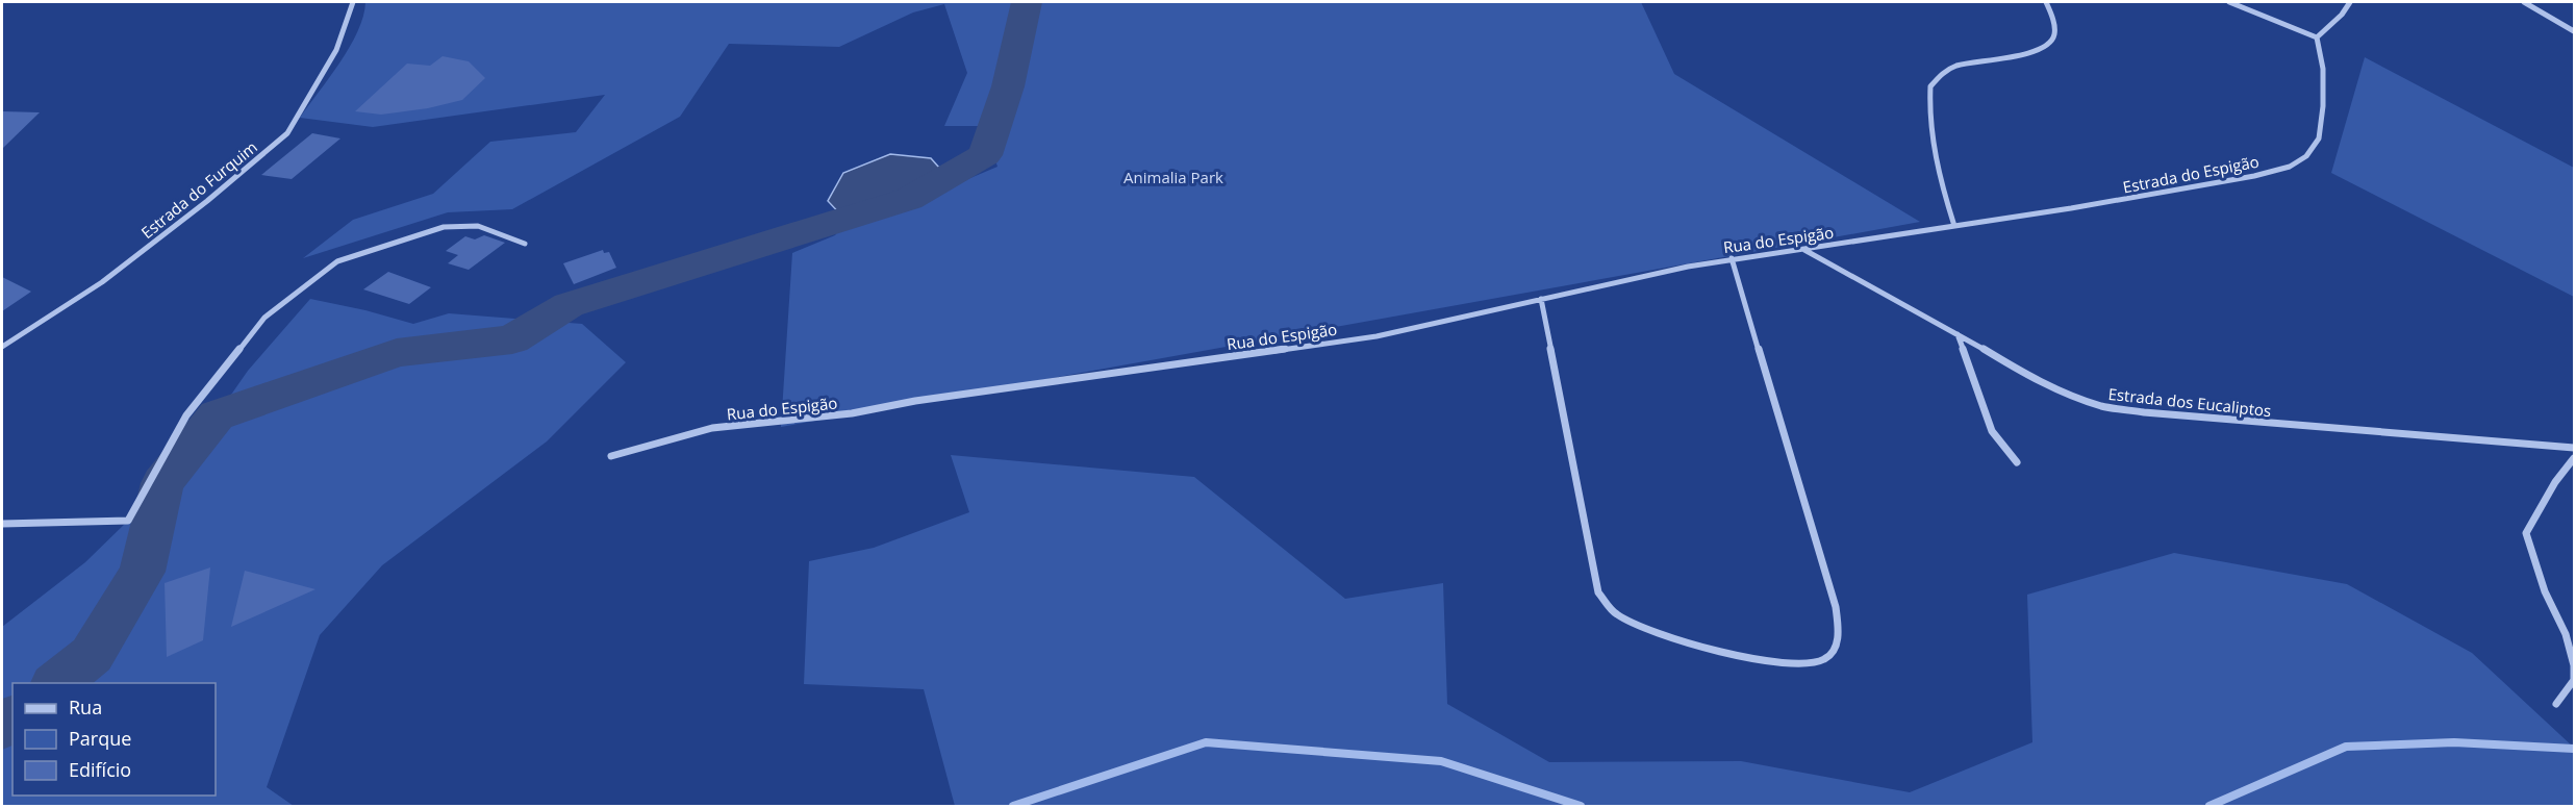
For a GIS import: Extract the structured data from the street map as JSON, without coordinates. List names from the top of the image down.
{
  "streets": {
    "street": [
      "Estrada do Espigão",
      "Estrada do Furquim",
      "Rua do Espigão",
      "Estrada dos Eucaliptos"
    ]
  },
  "crossings": [
    ["Estrada do Espigão", "Rua do Espigão"],
    ["Rua do Espigão", "Estrada dos Eucaliptos"]
  ],
  "parks": ["Animalia Park"],
  "legend": ["Rua", "Parque", "Edifício"]
}
